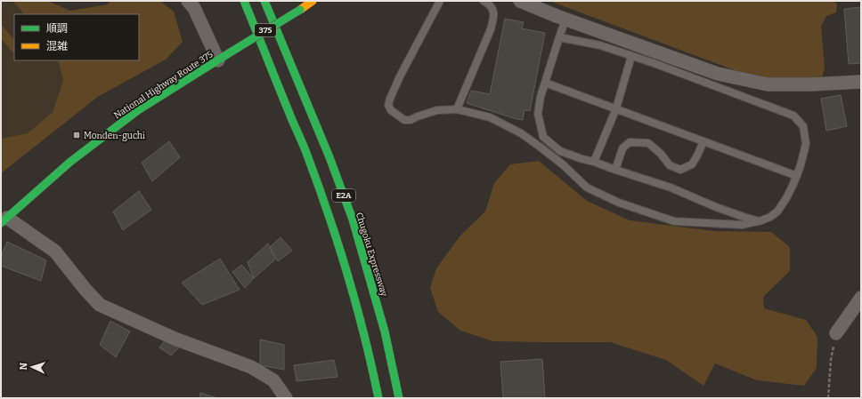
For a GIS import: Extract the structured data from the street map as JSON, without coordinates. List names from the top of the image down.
{
  "streets": {
    "highway": [
      "375",
      "National Highway Route 375",
      "E2A",
      "Chugoku Expressway"
    ]
  },
  "places": {
    "transit": ["Monden-guchi"]
  },
  "legend": ["順調", "混雑"],
  "north": "left"
}
